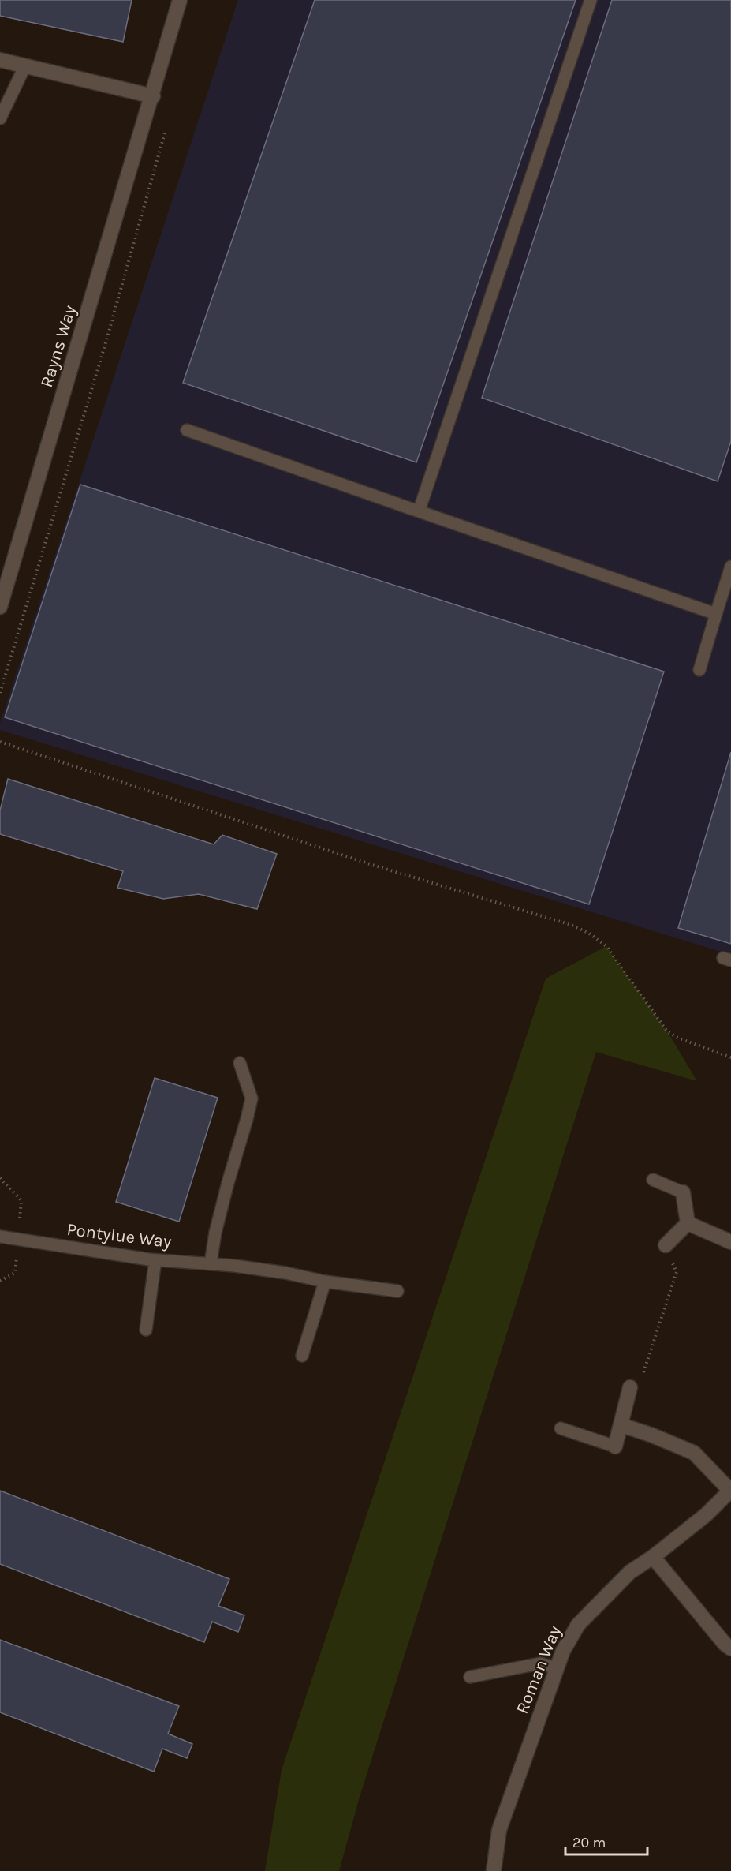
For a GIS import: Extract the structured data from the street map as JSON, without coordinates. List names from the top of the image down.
{
  "streets": {
    "street": ["Rayns Way", "Roman Way"],
    "lane": ["Pontylue Way"]
  },
  "scale_bar": "20 m"
}
